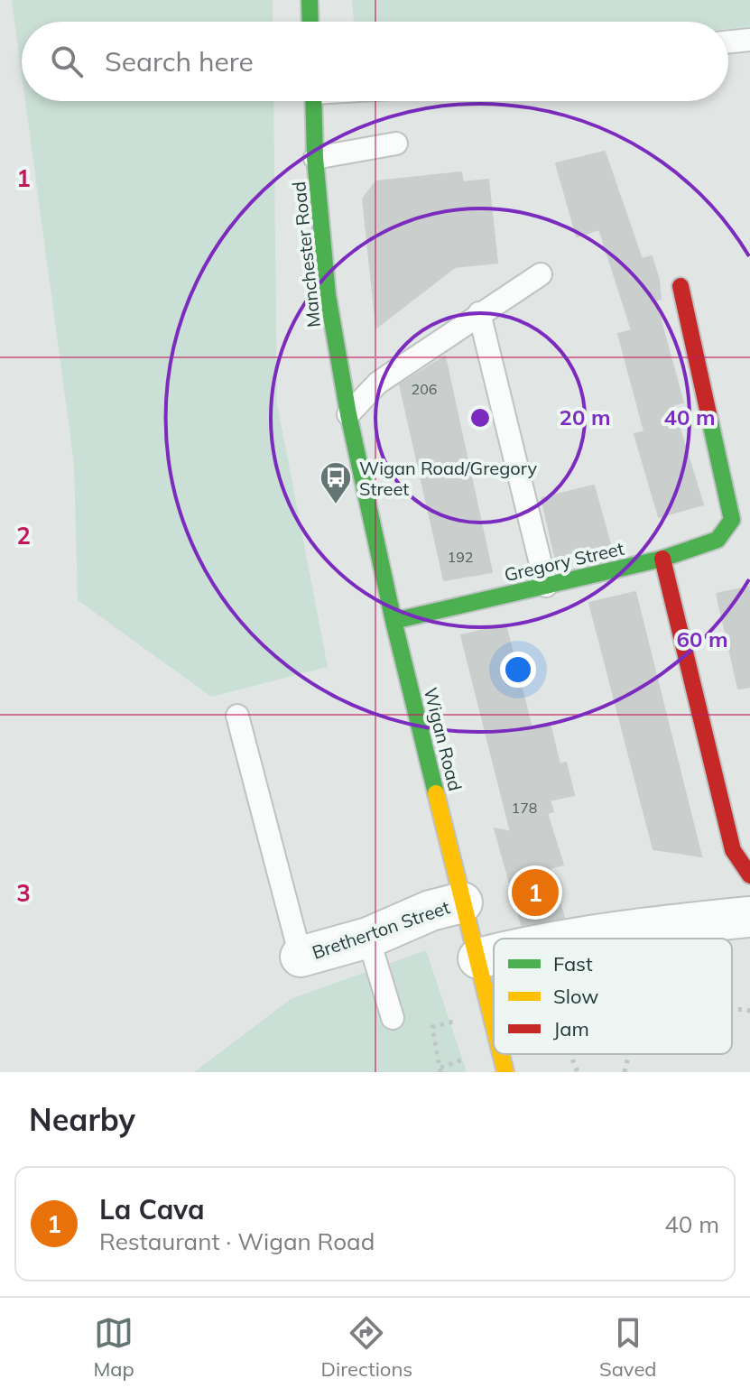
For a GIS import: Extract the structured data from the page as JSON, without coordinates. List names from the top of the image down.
{
  "streets": {
    "main road": ["Manchester Road", "Gregory Street", "Wigan Road"],
    "street": ["Bretherton Street"]
  },
  "crossings": [
    ["Manchester Road", "Wigan Road"],
    ["Gregory Street", "Wigan Road"],
    ["Wigan Road", "Bretherton Street"]
  ],
  "places": {
    "bus stop": ["Wigan Road/Gregory Street"]
  },
  "house_numbers": ["206", "192", "178"],
  "legend": ["Fast", "Slow", "Jam"],
  "page": {
    "search": "Search here",
    "pins": "1",
    "heading": "Nearby",
    "list": [
      {
        "mark": "1",
        "name": "La Cava",
        "note": "Restaurant · Wigan Road",
        "value": "40 m"
      }
    ],
    "nav": ["Map", "Directions", "Saved"]
  },
  "grid": {
    "rows": ["1", "2", "3"]
  },
  "rings": ["20 m", "40 m", "60 m"]
}
